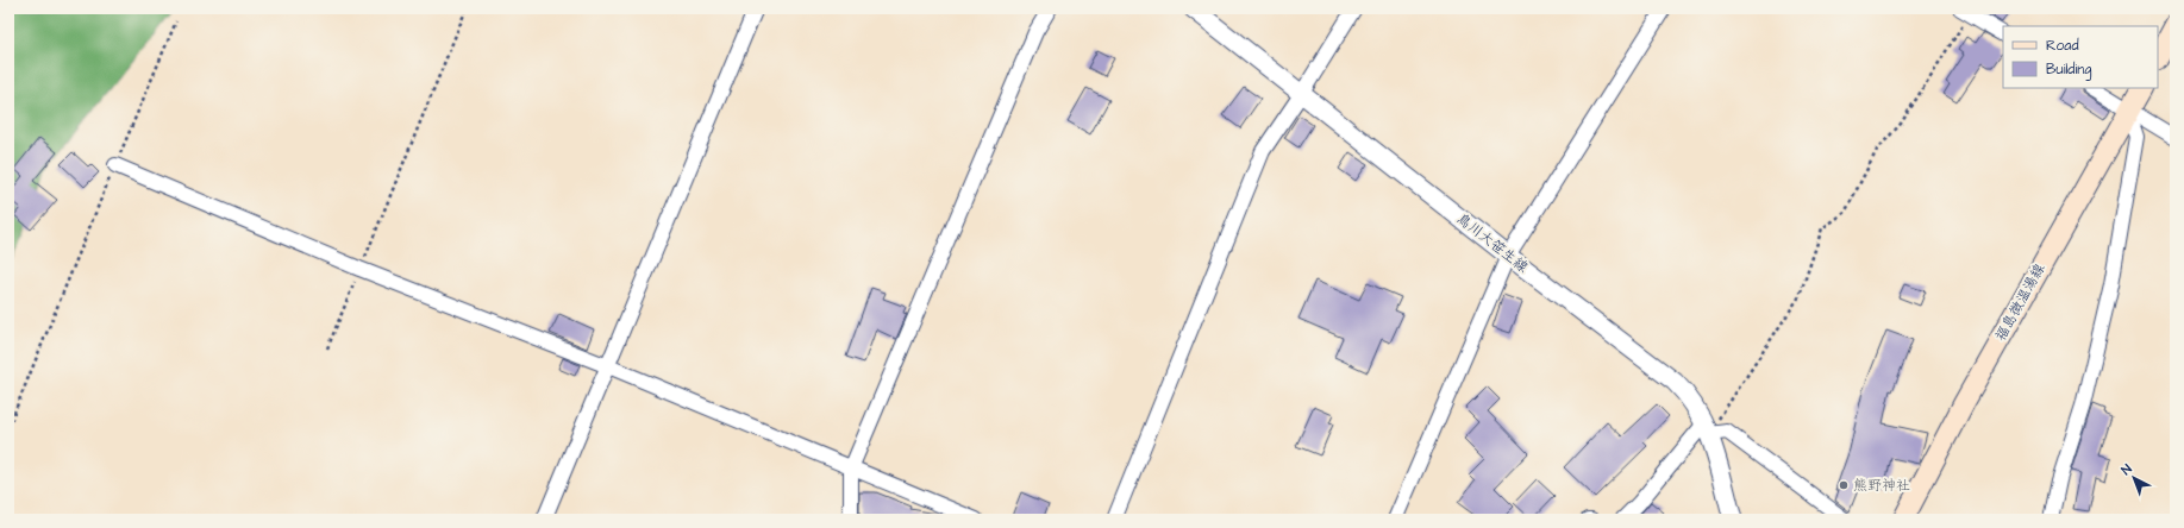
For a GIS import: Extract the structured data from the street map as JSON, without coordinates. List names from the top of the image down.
{
  "streets": {
    "main road": ["福島微温湯線"],
    "street": ["鳥川大笹生線"]
  },
  "places": ["熊野神社"],
  "legend": ["Road", "Building"],
  "north": "top left"
}
